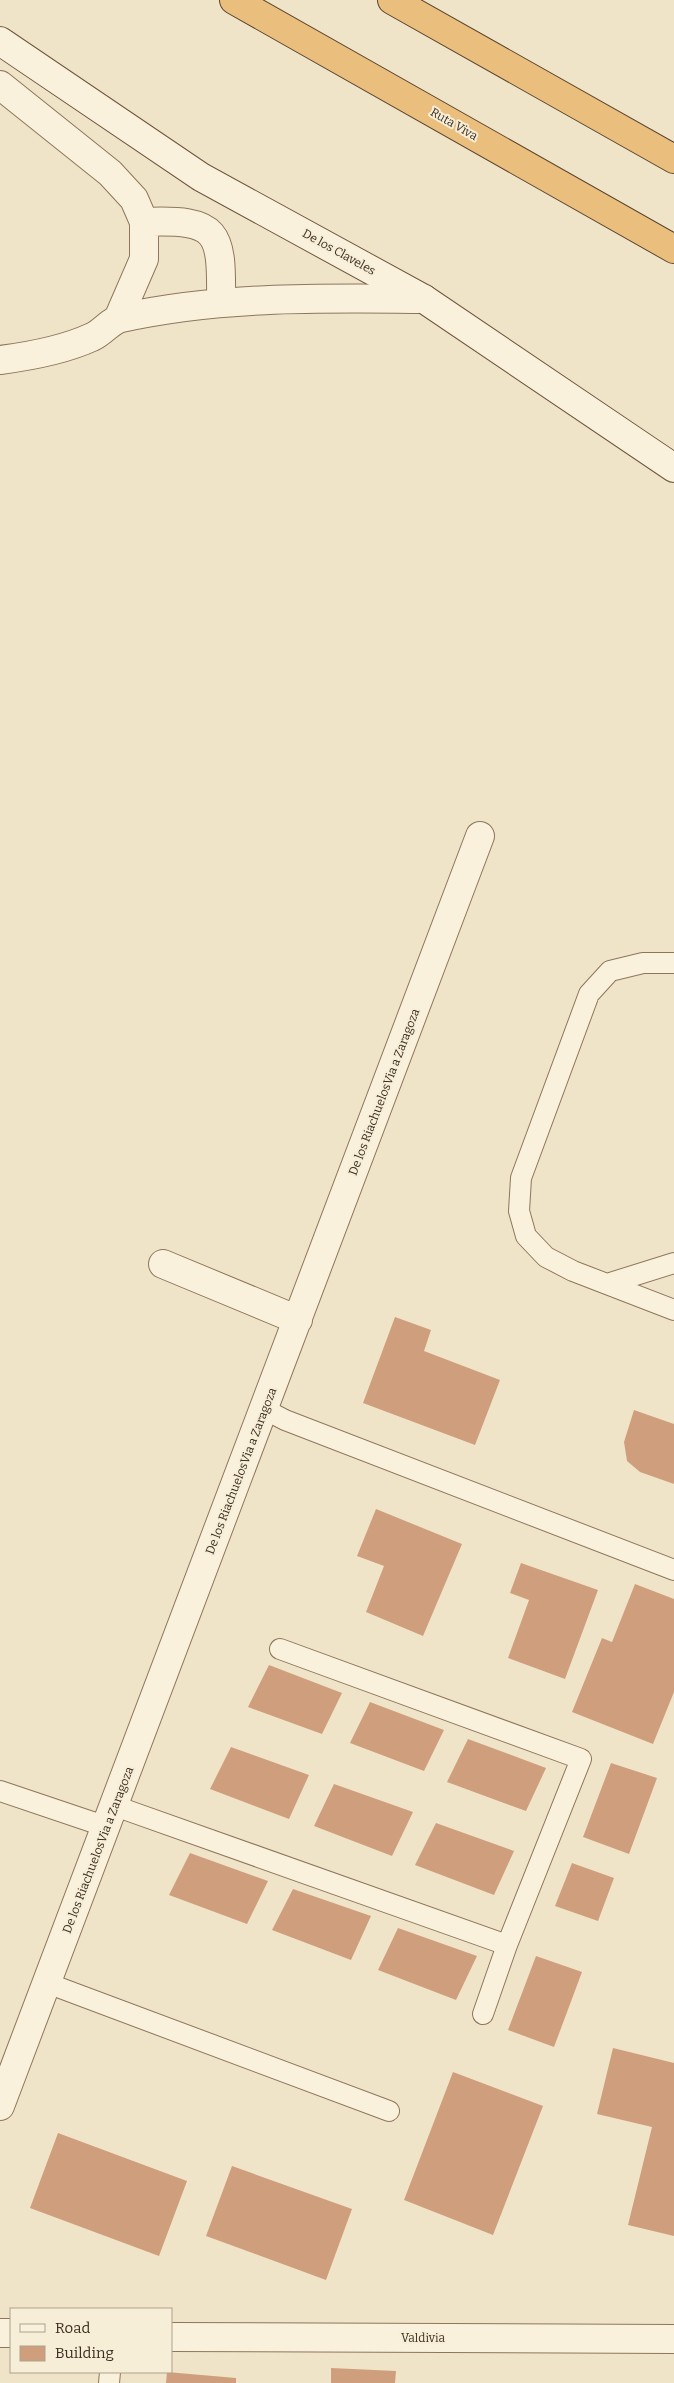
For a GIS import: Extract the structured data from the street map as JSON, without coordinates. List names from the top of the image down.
{
  "streets": {
    "highway": ["Ruta Viva"],
    "street": ["De los Claveles", "De los RiachuelosVia a Zaragoza", "Valdivia"]
  },
  "legend": ["Road", "Building"]
}
